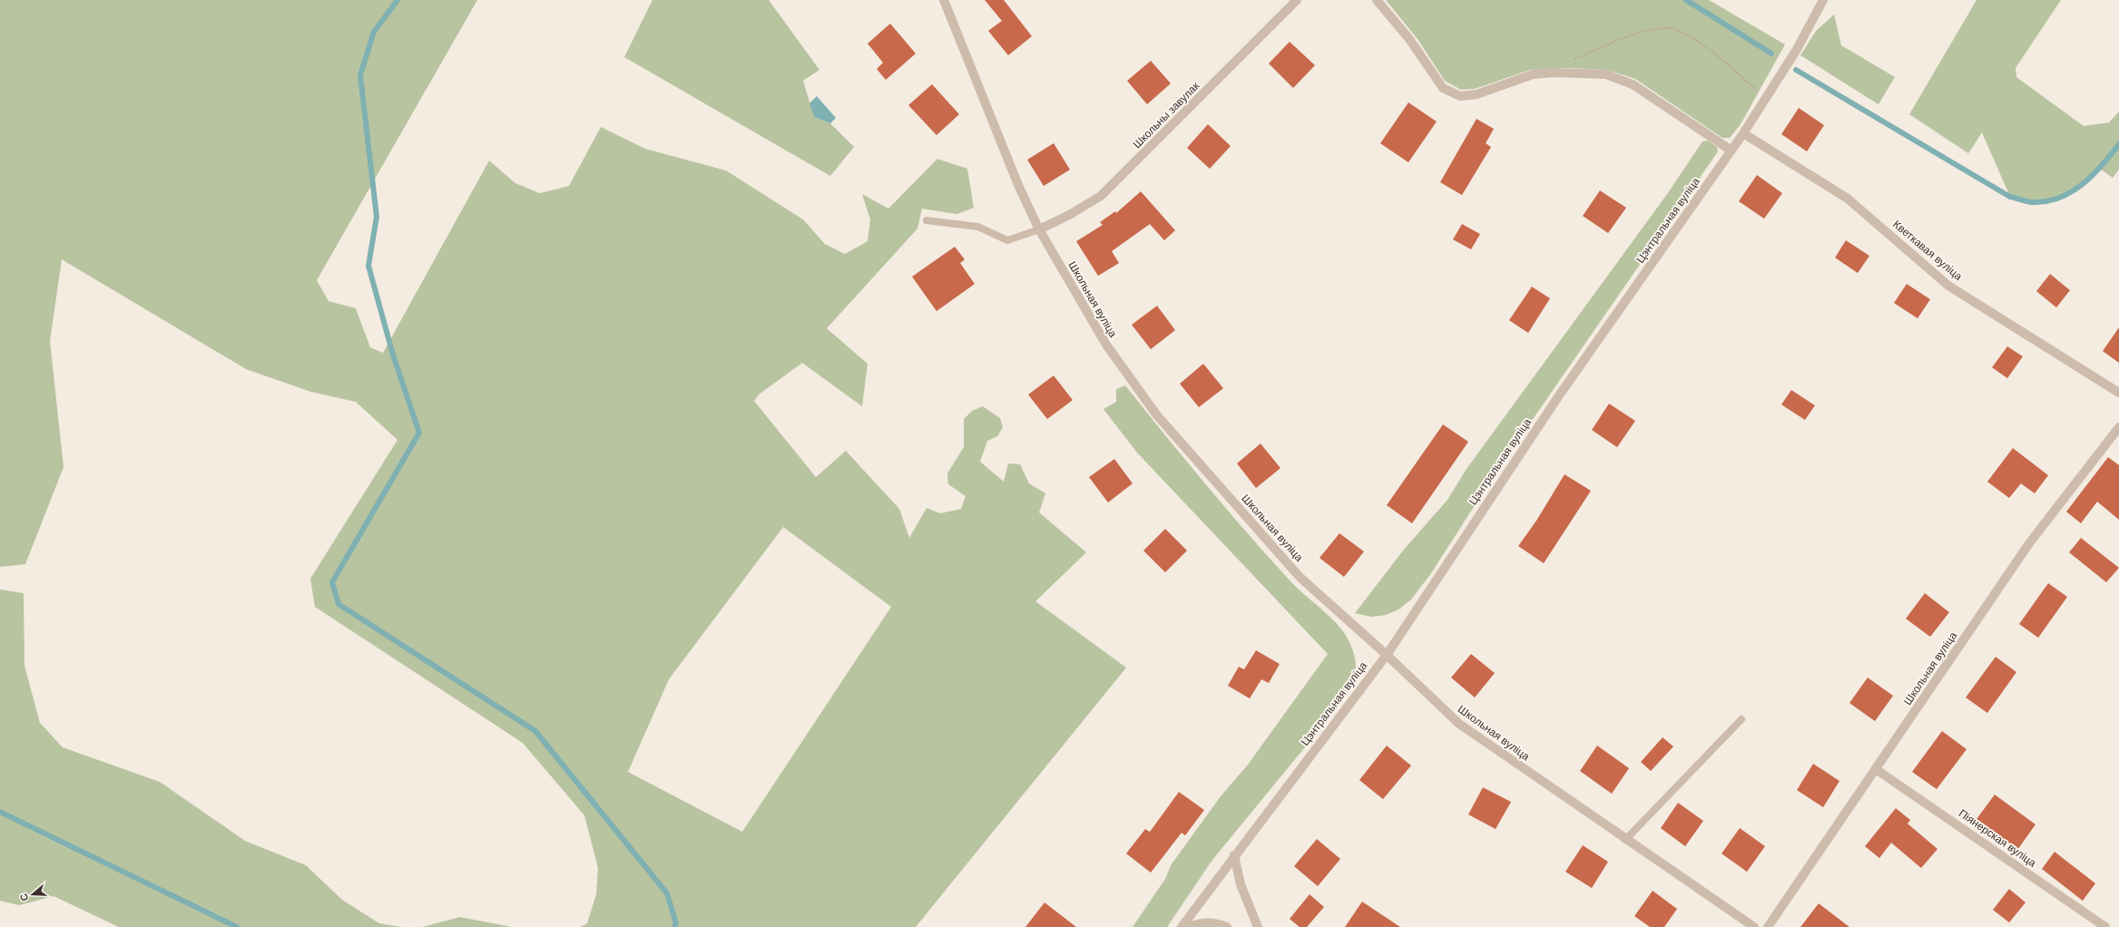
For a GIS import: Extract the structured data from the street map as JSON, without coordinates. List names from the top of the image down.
{
  "streets": {
    "street": [
      "Школьны завулак",
      "Цэнтральная вуліца",
      "Кветкавая вуліца",
      "Школьная вуліца",
      "Піянерская вуліца"
    ]
  },
  "crossings": [
    ["Школьны завулак", "Школьная вуліца"],
    ["Цэнтральная вуліца", "Кветкавая вуліца"],
    ["Цэнтральная вуліца", "Школьная вуліца"],
    ["Школьная вуліца", "Піянерская вуліца"]
  ],
  "north": "left"
}
